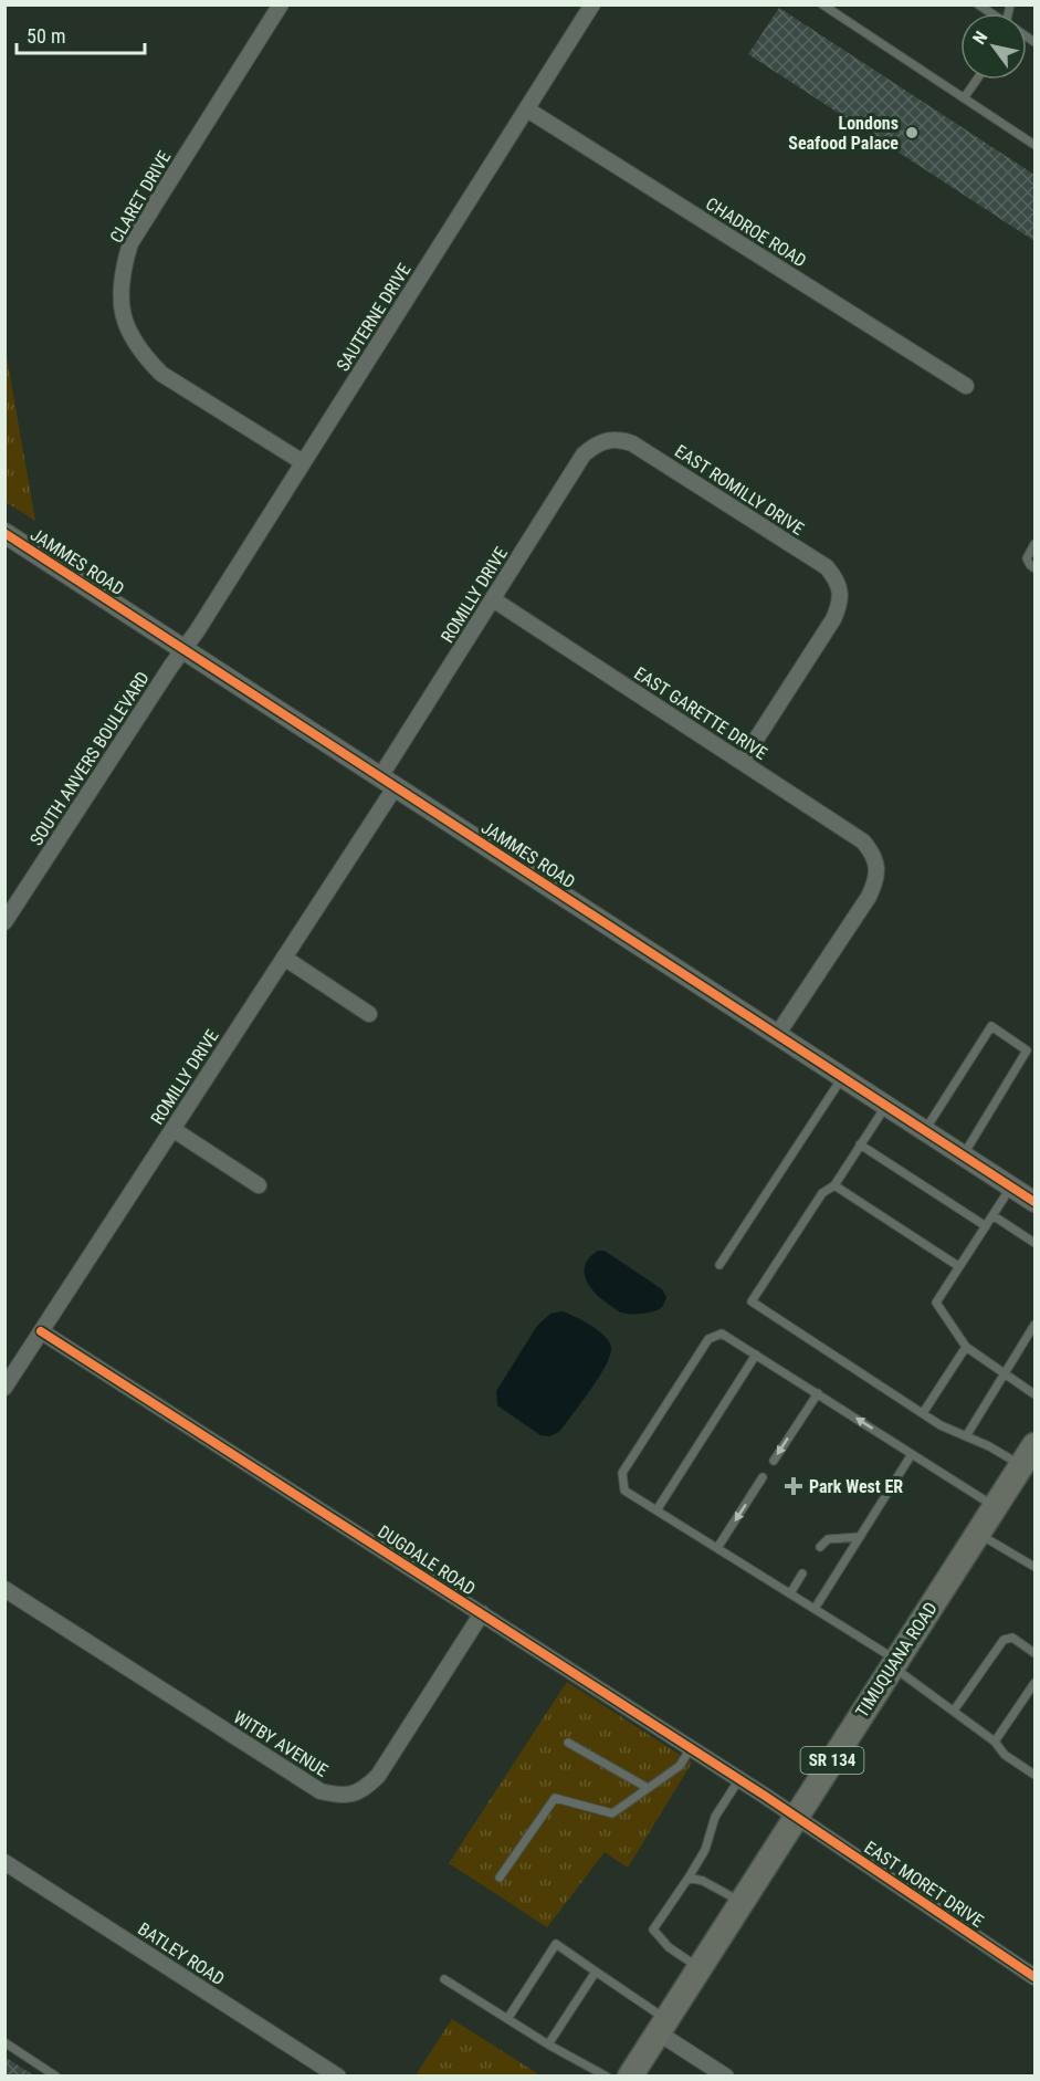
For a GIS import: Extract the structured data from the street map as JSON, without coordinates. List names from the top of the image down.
{
  "streets": {
    "main road": ["TIMUQUANA ROAD", "SR 134"],
    "street": [
      "CLARET DRIVE",
      "CHADROE ROAD",
      "SAUTERNE DRIVE",
      "EAST ROMILLY DRIVE",
      "JAMMES ROAD",
      "ROMILLY DRIVE",
      "EAST GARETTE DRIVE",
      "SOUTH ANVERS BOULEVARD",
      "DUGDALE ROAD",
      "WITBY AVENUE",
      "EAST MORET DRIVE",
      "BATLEY ROAD"
    ]
  },
  "crossings": [
    ["CLARET DRIVE", "SAUTERNE DRIVE"],
    ["CHADROE ROAD", "SAUTERNE DRIVE"],
    ["SAUTERNE DRIVE", "JAMMES ROAD"],
    ["SAUTERNE DRIVE", "SOUTH ANVERS BOULEVARD"],
    ["EAST ROMILLY DRIVE", "ROMILLY DRIVE"],
    ["EAST ROMILLY DRIVE", "EAST GARETTE DRIVE"],
    ["JAMMES ROAD", "ROMILLY DRIVE"],
    ["JAMMES ROAD", "EAST GARETTE DRIVE"],
    ["JAMMES ROAD", "SOUTH ANVERS BOULEVARD"],
    ["ROMILLY DRIVE", "EAST GARETTE DRIVE"],
    ["ROMILLY DRIVE", "DUGDALE ROAD"],
    ["DUGDALE ROAD", "TIMUQUANA ROAD"],
    ["DUGDALE ROAD", "WITBY AVENUE"],
    ["DUGDALE ROAD", "EAST MORET DRIVE"],
    ["TIMUQUANA ROAD", "EAST MORET DRIVE"]
  ],
  "places": {
    "other": ["Londons Seafood Palace"],
    "health": ["Park West ER"]
  },
  "scale_bar": "50 m",
  "north": "top left"
}
